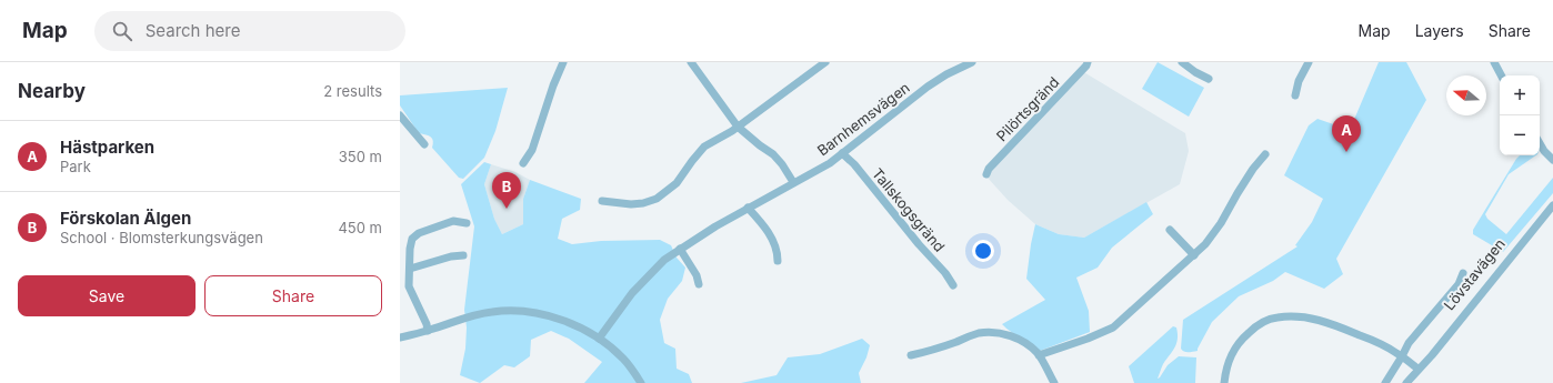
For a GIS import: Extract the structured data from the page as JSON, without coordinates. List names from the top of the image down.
{
  "streets": {
    "street": [
      "Pilörtsgränd",
      "Barnhemsvägen",
      "Tallskogsgränd",
      "Lövstavägen"
    ]
  },
  "crossings": [
    ["Barnhemsvägen", "Tallskogsgränd"]
  ],
  "north": "left",
  "page": {
    "header": "Map",
    "search": "Search here",
    "nav": ["Map", "Layers", "Share"],
    "heading": ["Nearby", "2 results"],
    "map_buttons": ["+", "−"],
    "pins": ["A", "B"],
    "list": [
      {
        "mark": "A",
        "name": "Hästparken",
        "note": "Park",
        "value": "350 m"
      },
      {
        "mark": "B",
        "name": "Förskolan Älgen",
        "note": "School · Blomsterkungsvägen",
        "value": "450 m"
      }
    ],
    "buttons": ["Save", "Share"]
  }
}
